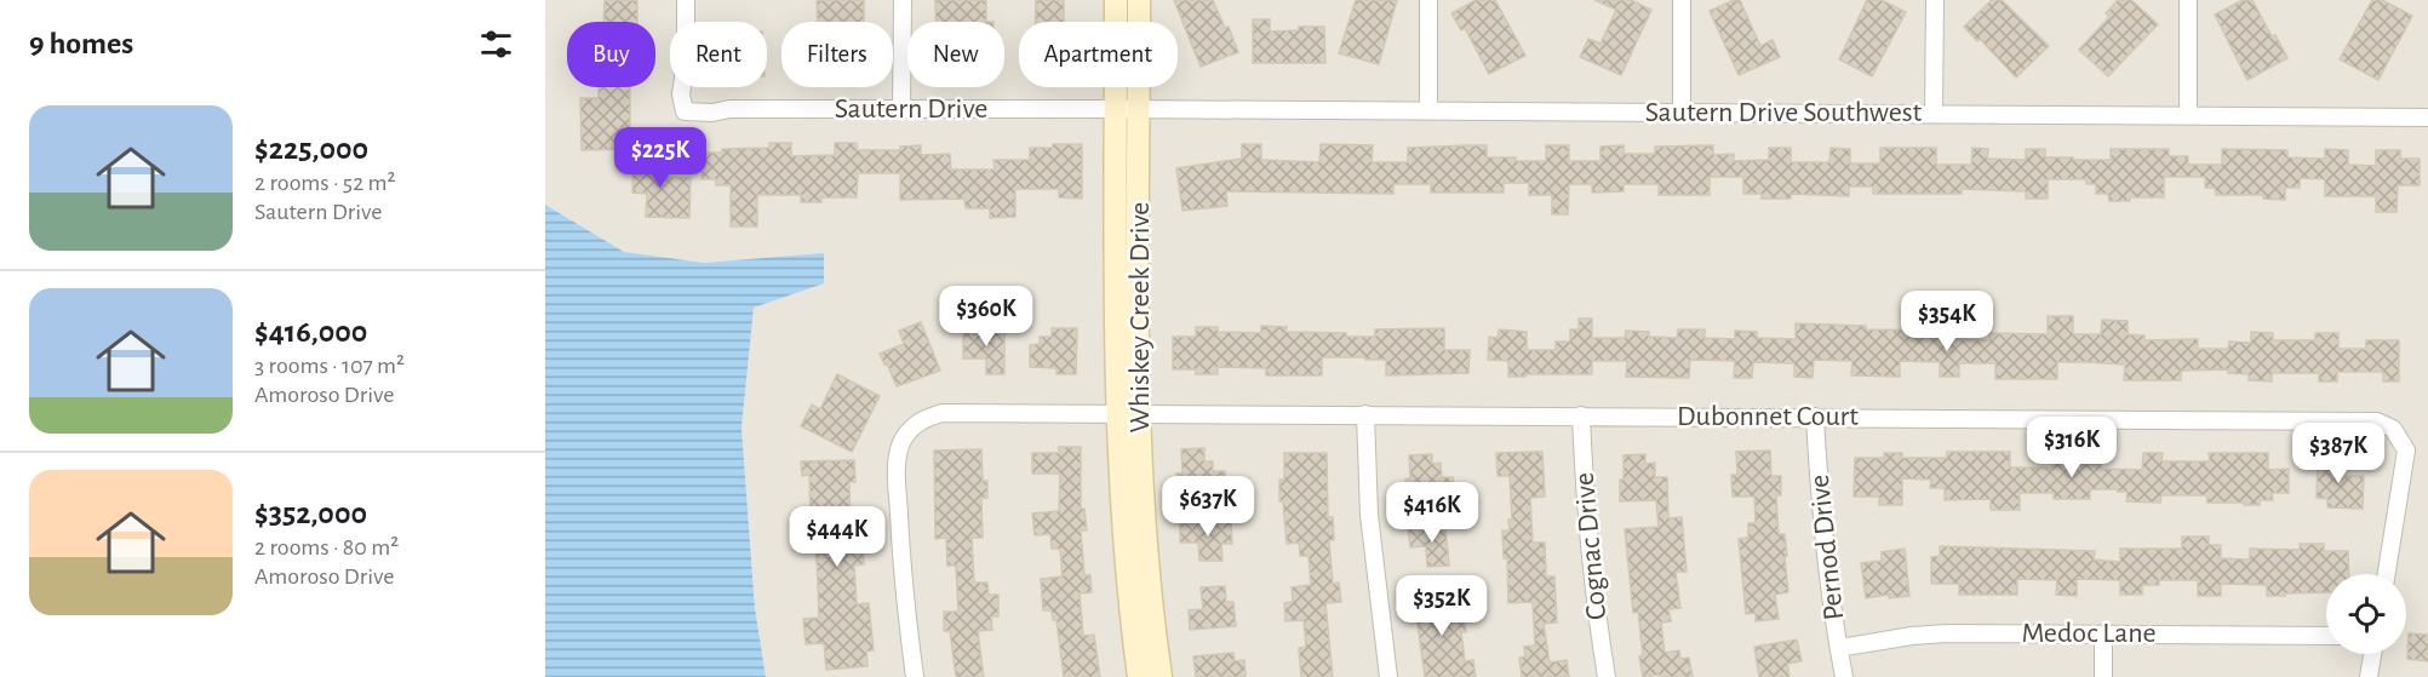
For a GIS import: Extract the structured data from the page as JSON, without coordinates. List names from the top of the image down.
{
  "streets": {
    "street": [
      "Sautern Drive",
      "Sautern Drive Southwest",
      "Whiskey Creek Drive",
      "Dubonnet Court",
      "Cognac Drive",
      "Pernod Drive",
      "Medoc Lane"
    ]
  },
  "crossings": [
    ["Sautern Drive", "Sautern Drive Southwest"],
    ["Sautern Drive", "Whiskey Creek Drive"],
    ["Sautern Drive Southwest", "Whiskey Creek Drive"],
    ["Whiskey Creek Drive", "Dubonnet Court"],
    ["Dubonnet Court", "Cognac Drive"],
    ["Dubonnet Court", "Pernod Drive"],
    ["Pernod Drive", "Medoc Lane"]
  ],
  "page": {
    "heading": "9 homes",
    "chip": [
      "Buy",
      "Rent",
      "Filters",
      "New",
      "Apartment"
    ],
    "list": [
      {
        "name": "$225,000",
        "note": "2 rooms · 52 m² · Sautern Drive"
      },
      {
        "name": "$416,000",
        "note": "3 rooms · 107 m² · Amoroso Drive"
      },
      {
        "name": "$352,000",
        "note": "2 rooms · 80 m² · Amoroso Drive"
      }
    ],
    "price": [
      "$225K",
      "$360K",
      "$354K",
      "$316K",
      "$387K",
      "$637K",
      "$416K",
      "$444K",
      "$352K"
    ]
  }
}
